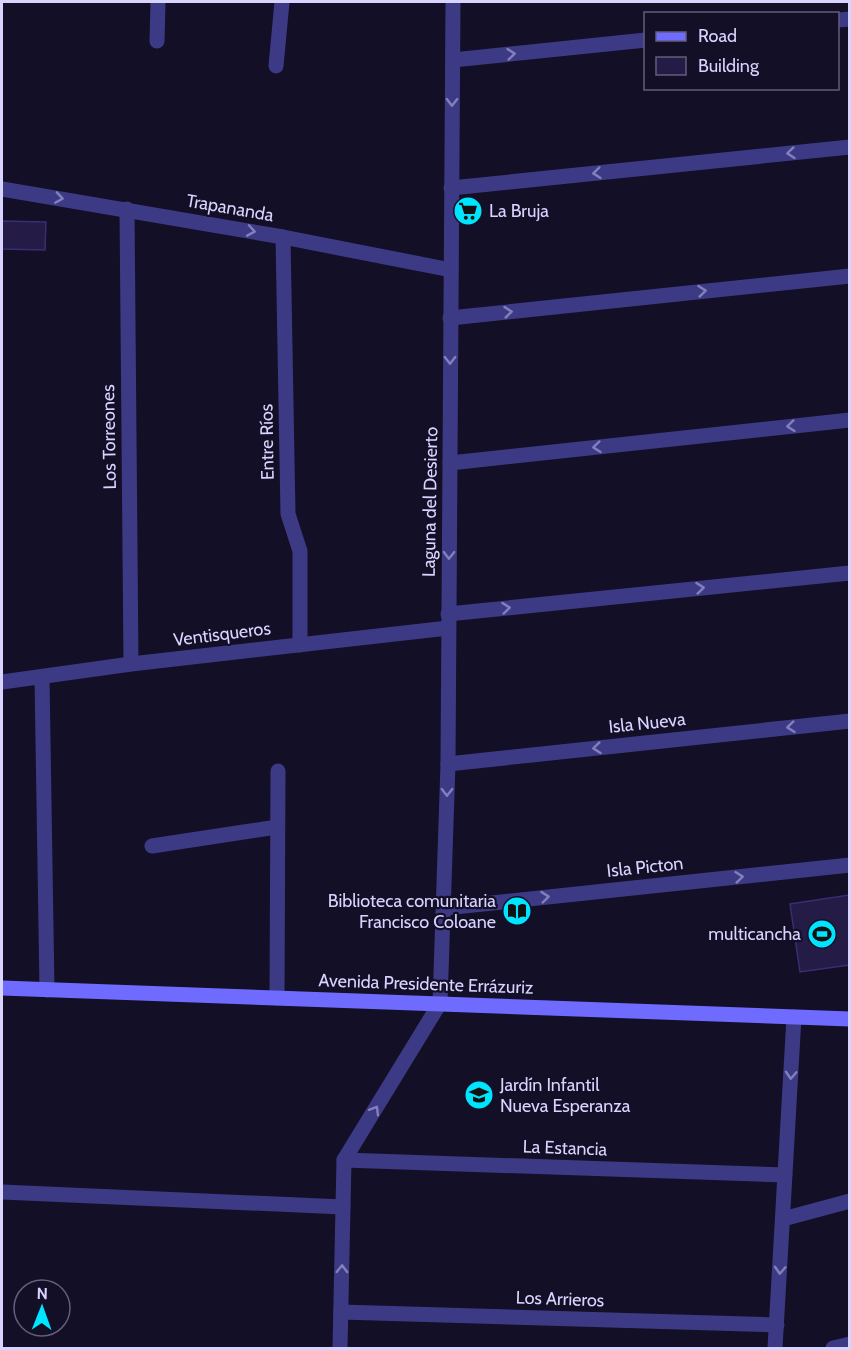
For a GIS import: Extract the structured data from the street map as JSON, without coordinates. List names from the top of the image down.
{
  "streets": {
    "street": [
      "Trapananda",
      "Los Torreones",
      "Entre Ríos",
      "Laguna del Desierto",
      "Ventisqueros",
      "Isla Nueva",
      "Isla Picton",
      "Avenida Presidente Errázuriz",
      "La Estancia",
      "Los Arrieros"
    ]
  },
  "crossings": [
    ["Trapananda", "Los Torreones"],
    ["Trapananda", "Entre Ríos"],
    ["Trapananda", "Laguna del Desierto"],
    ["Los Torreones", "Ventisqueros"],
    ["Entre Ríos", "Ventisqueros"],
    ["Laguna del Desierto", "Ventisqueros"],
    ["Laguna del Desierto", "Isla Nueva"],
    ["Laguna del Desierto", "Isla Picton"],
    ["Laguna del Desierto", "Avenida Presidente Errázuriz"]
  ],
  "one_way": [
    "Trapananda",
    "Laguna del Desierto",
    "Ventisqueros",
    "Isla Nueva",
    "Isla Picton"
  ],
  "places": {
    "supermarket": ["La Bruja"],
    "library": ["Biblioteca comunitaria Francisco Coloane"],
    "sports": ["multicancha"],
    "school or university": ["Jardín Infantil Nueva Esperanza"]
  },
  "legend": ["Road", "Building"],
  "north": "top"
}
